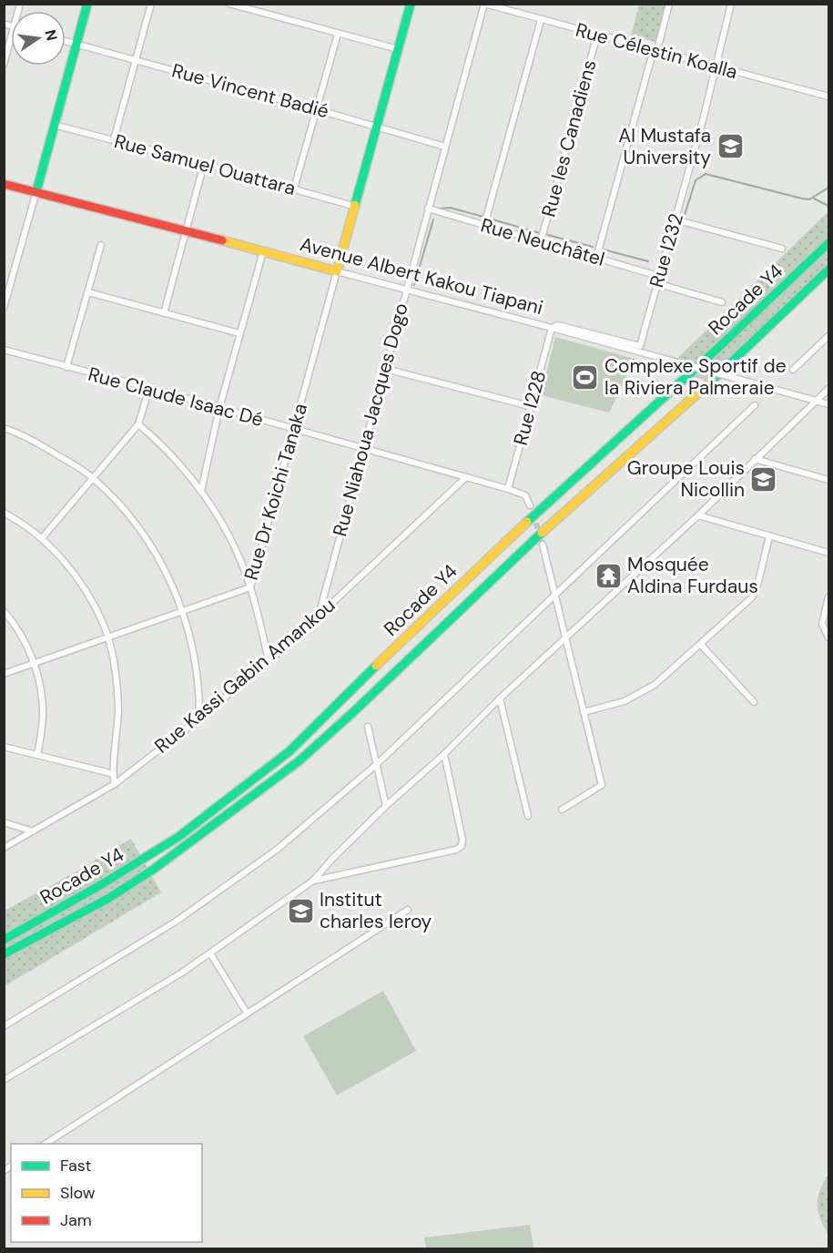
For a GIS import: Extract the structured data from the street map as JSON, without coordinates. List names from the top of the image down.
{
  "streets": {
    "main road": ["Avenue Albert Kakou Tiapani", "Rocade Y4"],
    "street": [
      "Rue Célestin Koalla",
      "Rue Vincent Badié",
      "Rue les Canadiens",
      "Rue Samuel Ouattara",
      "Rue Neuchâtel",
      "Rue I232",
      "Rue Claude Isaac Dé",
      "Rue I228",
      "Rue Niahoua Jacques Dogo",
      "Rue Dr Koichi Tanaka",
      "Rue Kassi Gabin Amankou"
    ]
  },
  "crossings": [
    ["Rue Célestin Koalla", "Rue les Canadiens"],
    ["Rue Célestin Koalla", "Rue I232"],
    ["Rue Célestin Koalla", "Rue Niahoua Jacques Dogo"],
    ["Rue Vincent Badié", "Rue Niahoua Jacques Dogo"],
    ["Rue les Canadiens", "Rue Neuchâtel"],
    ["Rue Neuchâtel", "Rue I232"],
    ["Rue Neuchâtel", "Rue Niahoua Jacques Dogo"],
    ["Rue I232", "Avenue Albert Kakou Tiapani"],
    ["Rue I232", "Rue I228"],
    ["Avenue Albert Kakou Tiapani", "Rue I228"],
    ["Avenue Albert Kakou Tiapani", "Rue Niahoua Jacques Dogo"],
    ["Avenue Albert Kakou Tiapani", "Rue Dr Koichi Tanaka"],
    ["Rue Claude Isaac Dé", "Rue I228"],
    ["Rue Claude Isaac Dé", "Rue Niahoua Jacques Dogo"],
    ["Rue Claude Isaac Dé", "Rue Dr Koichi Tanaka"],
    ["Rue Claude Isaac Dé", "Rue Kassi Gabin Amankou"],
    ["Rue Niahoua Jacques Dogo", "Rue Kassi Gabin Amankou"]
  ],
  "places": {
    "school or university": ["Al Mustafa University", "Groupe Louis Nicollin", "Institut charles leroy"],
    "sports": ["Complexe Sportif de la Riviera Palmeraie"],
    "temple": ["Mosquée Aldina Furdaus"]
  },
  "legend": ["Fast", "Slow", "Jam"],
  "north": "right"
}
